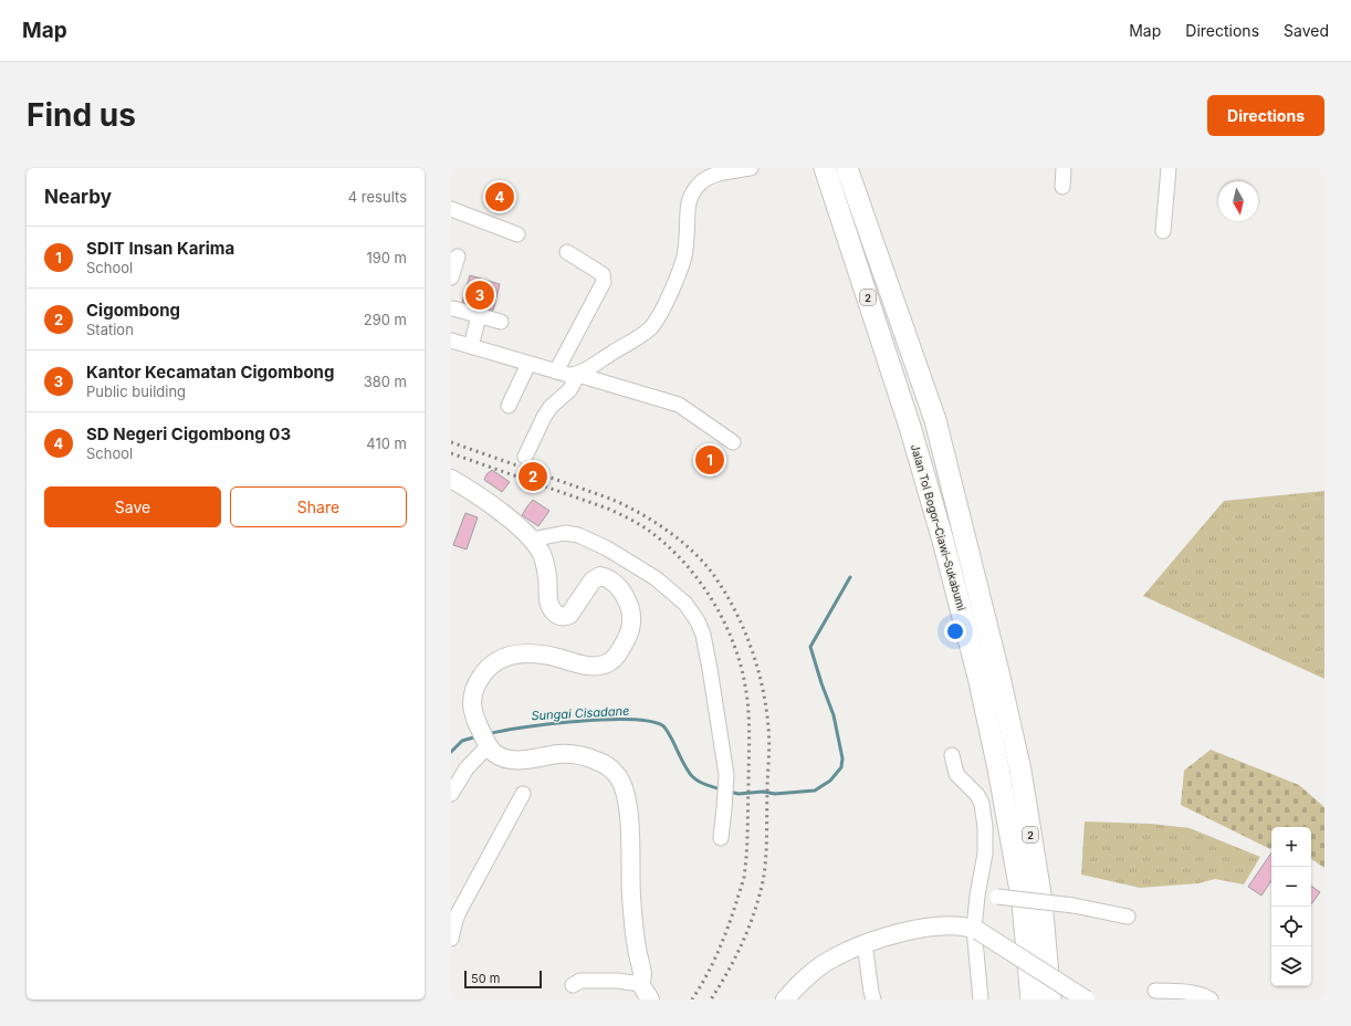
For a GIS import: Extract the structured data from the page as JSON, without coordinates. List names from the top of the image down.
{
  "streets": {
    "highway": ["2", "Jalan Tol Bogor–Ciawi–Sukabumi"]
  },
  "water": ["Sungai Cisadane"],
  "scale_bar": "50 m",
  "north": "bottom",
  "page": {
    "header": "Map",
    "nav": ["Map", "Directions", "Saved"],
    "buttons": [
      "Directions",
      ["Save", "Share"]
    ],
    "title": "Find us",
    "heading": ["Nearby", "4 results"],
    "pins": [
      "4",
      "3",
      "1",
      "2"
    ],
    "list": [
      {
        "mark": "1",
        "name": "SDIT Insan Karima",
        "note": "School",
        "value": "190 m"
      },
      {
        "mark": "2",
        "name": "Cigombong",
        "note": "Station",
        "value": "290 m"
      },
      {
        "mark": "3",
        "name": "Kantor Kecamatan Cigombong",
        "note": "Public building",
        "value": "380 m"
      },
      {
        "mark": "4",
        "name": "SD Negeri Cigombong 03",
        "note": "School",
        "value": "410 m"
      }
    ],
    "map_buttons": ["+", "−"],
    "scale": "50 m"
  }
}
